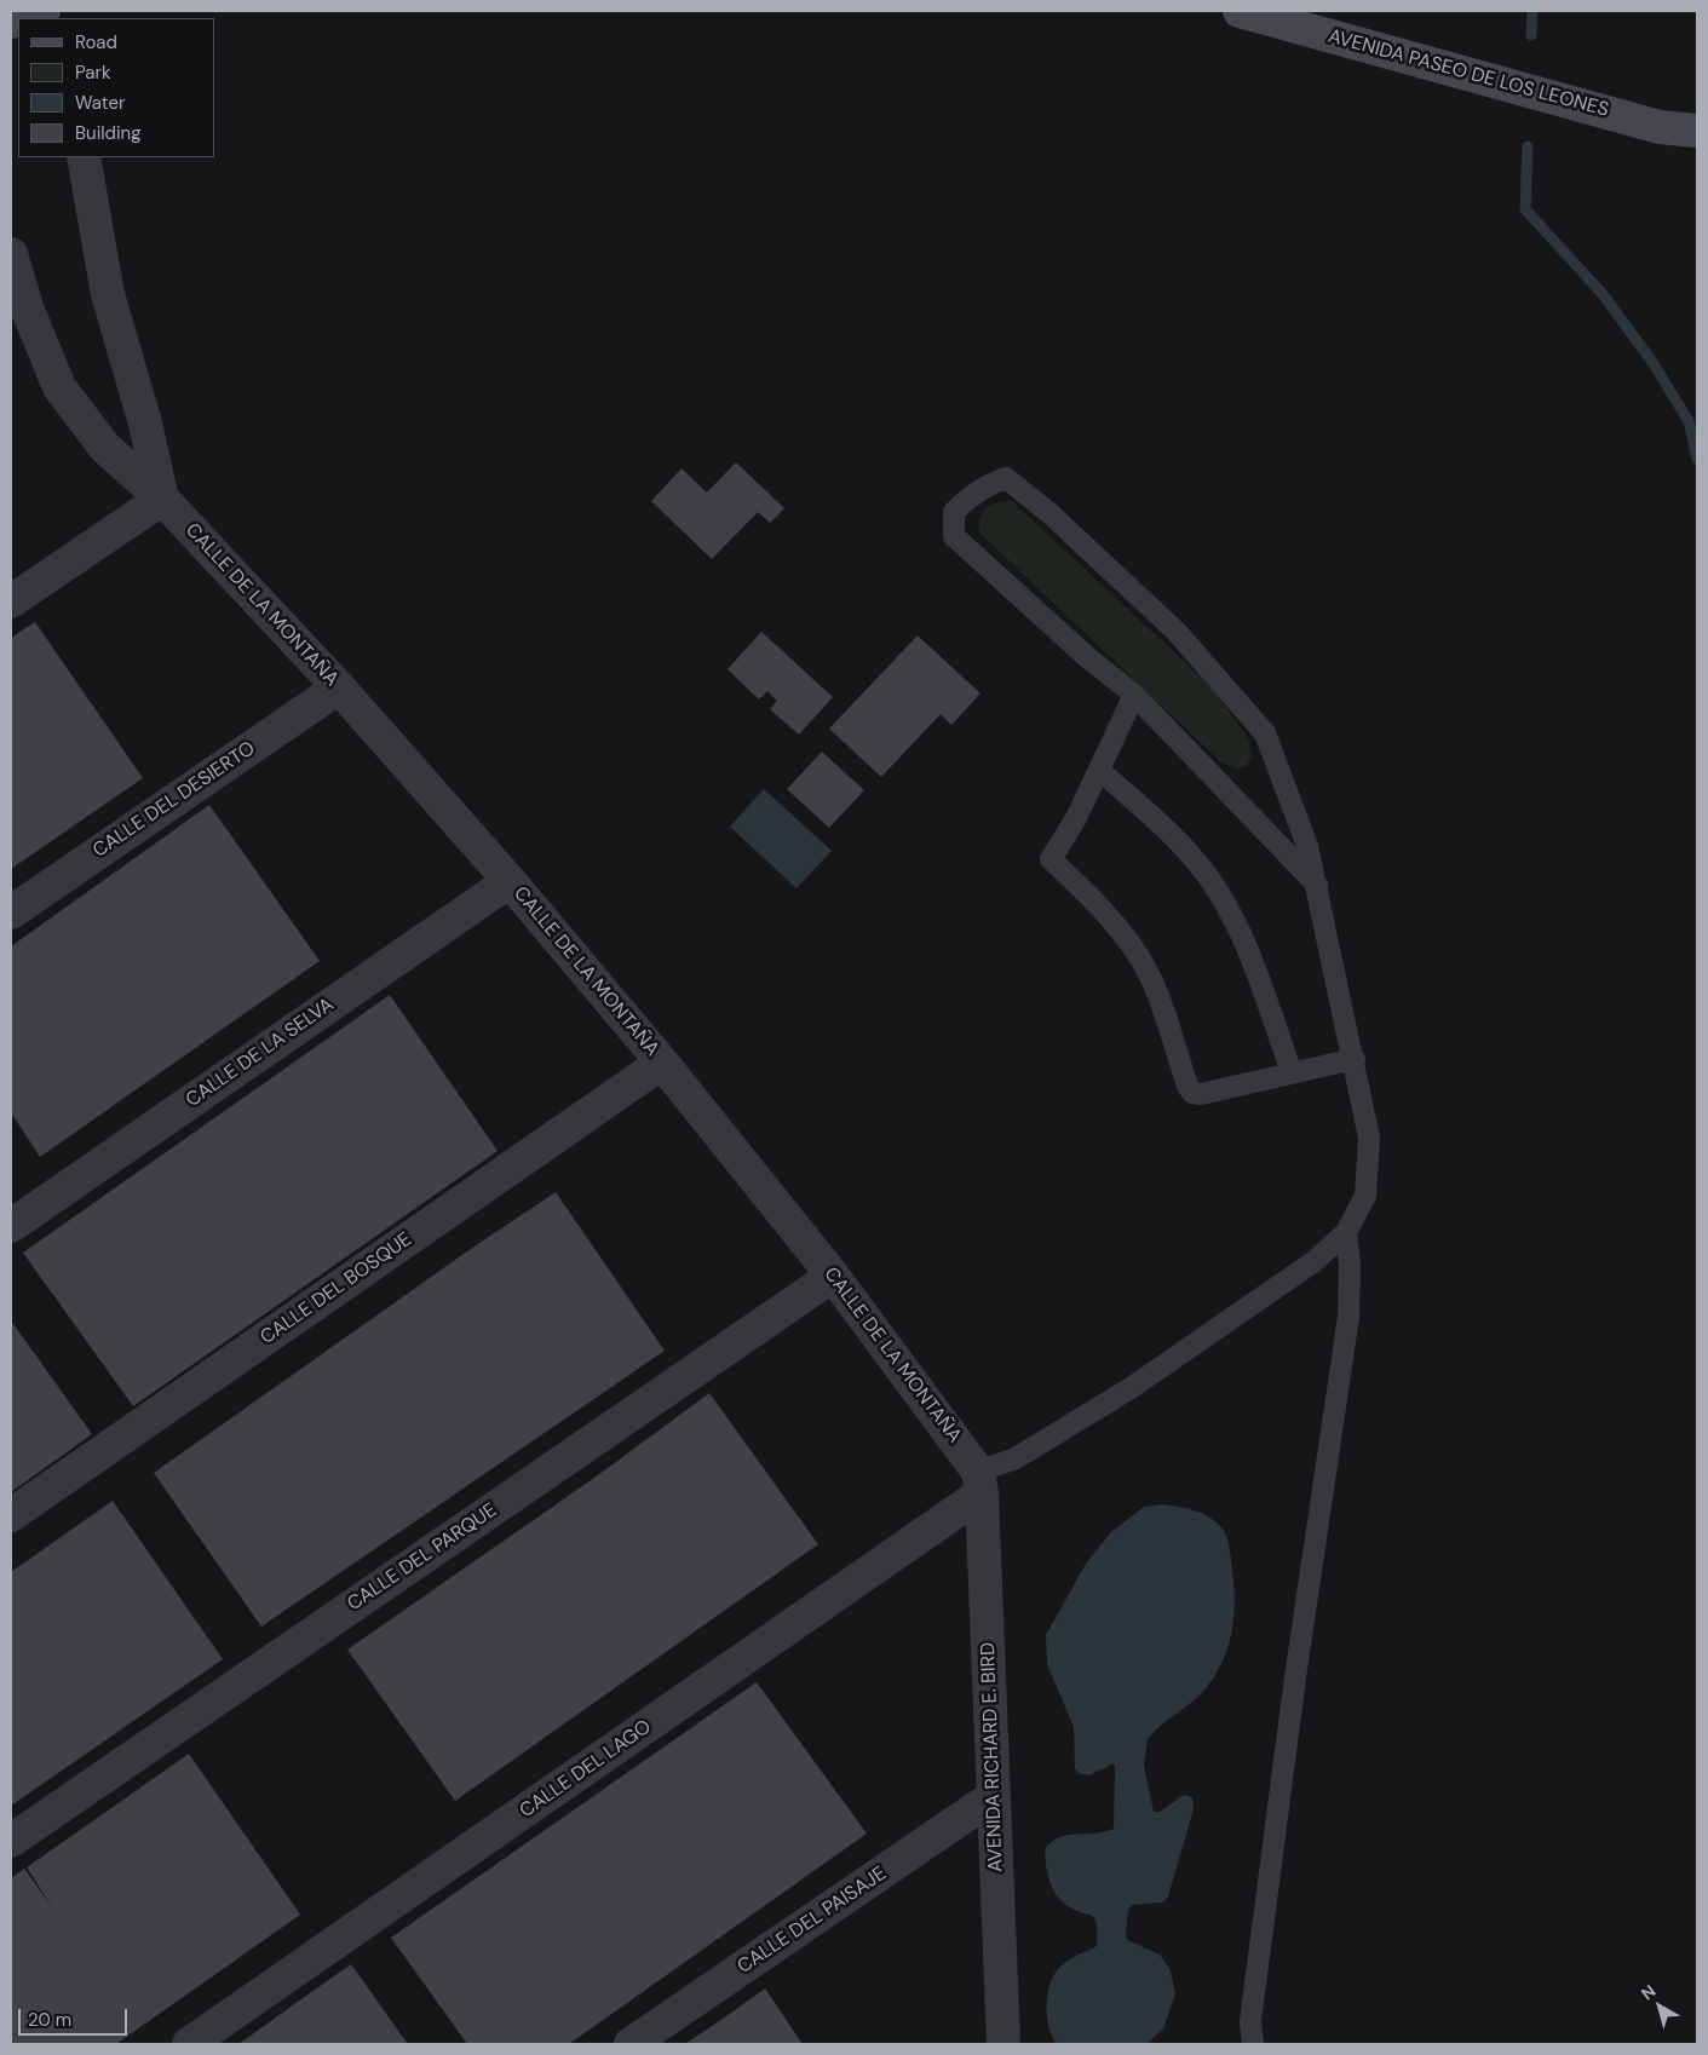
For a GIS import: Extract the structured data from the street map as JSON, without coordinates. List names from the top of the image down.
{
  "streets": {
    "main road": ["AVENIDA PASEO DE LOS LEONES"],
    "street": [
      "CALLE DE LA MONTAÑA",
      "CALLE DEL DESIERTO",
      "CALLE DE LA SELVA",
      "CALLE DEL BOSQUE",
      "CALLE DEL PARQUE",
      "AVENIDA RICHARD E. BIRD",
      "CALLE DEL LAGO",
      "CALLE DEL PAISAJE"
    ]
  },
  "crossings": [
    ["CALLE DE LA MONTAÑA", "CALLE DEL DESIERTO"],
    ["CALLE DE LA MONTAÑA", "CALLE DE LA SELVA"],
    ["CALLE DE LA MONTAÑA", "CALLE DEL BOSQUE"],
    ["CALLE DE LA MONTAÑA", "CALLE DEL PARQUE"],
    ["CALLE DE LA MONTAÑA", "AVENIDA RICHARD E. BIRD"],
    ["CALLE DE LA MONTAÑA", "CALLE DEL LAGO"],
    ["AVENIDA RICHARD E. BIRD", "CALLE DEL LAGO"],
    ["AVENIDA RICHARD E. BIRD", "CALLE DEL PAISAJE"]
  ],
  "legend": [
    "Road",
    "Park",
    "Water",
    "Building"
  ],
  "scale_bar": "20 m",
  "north": "top left"
}
